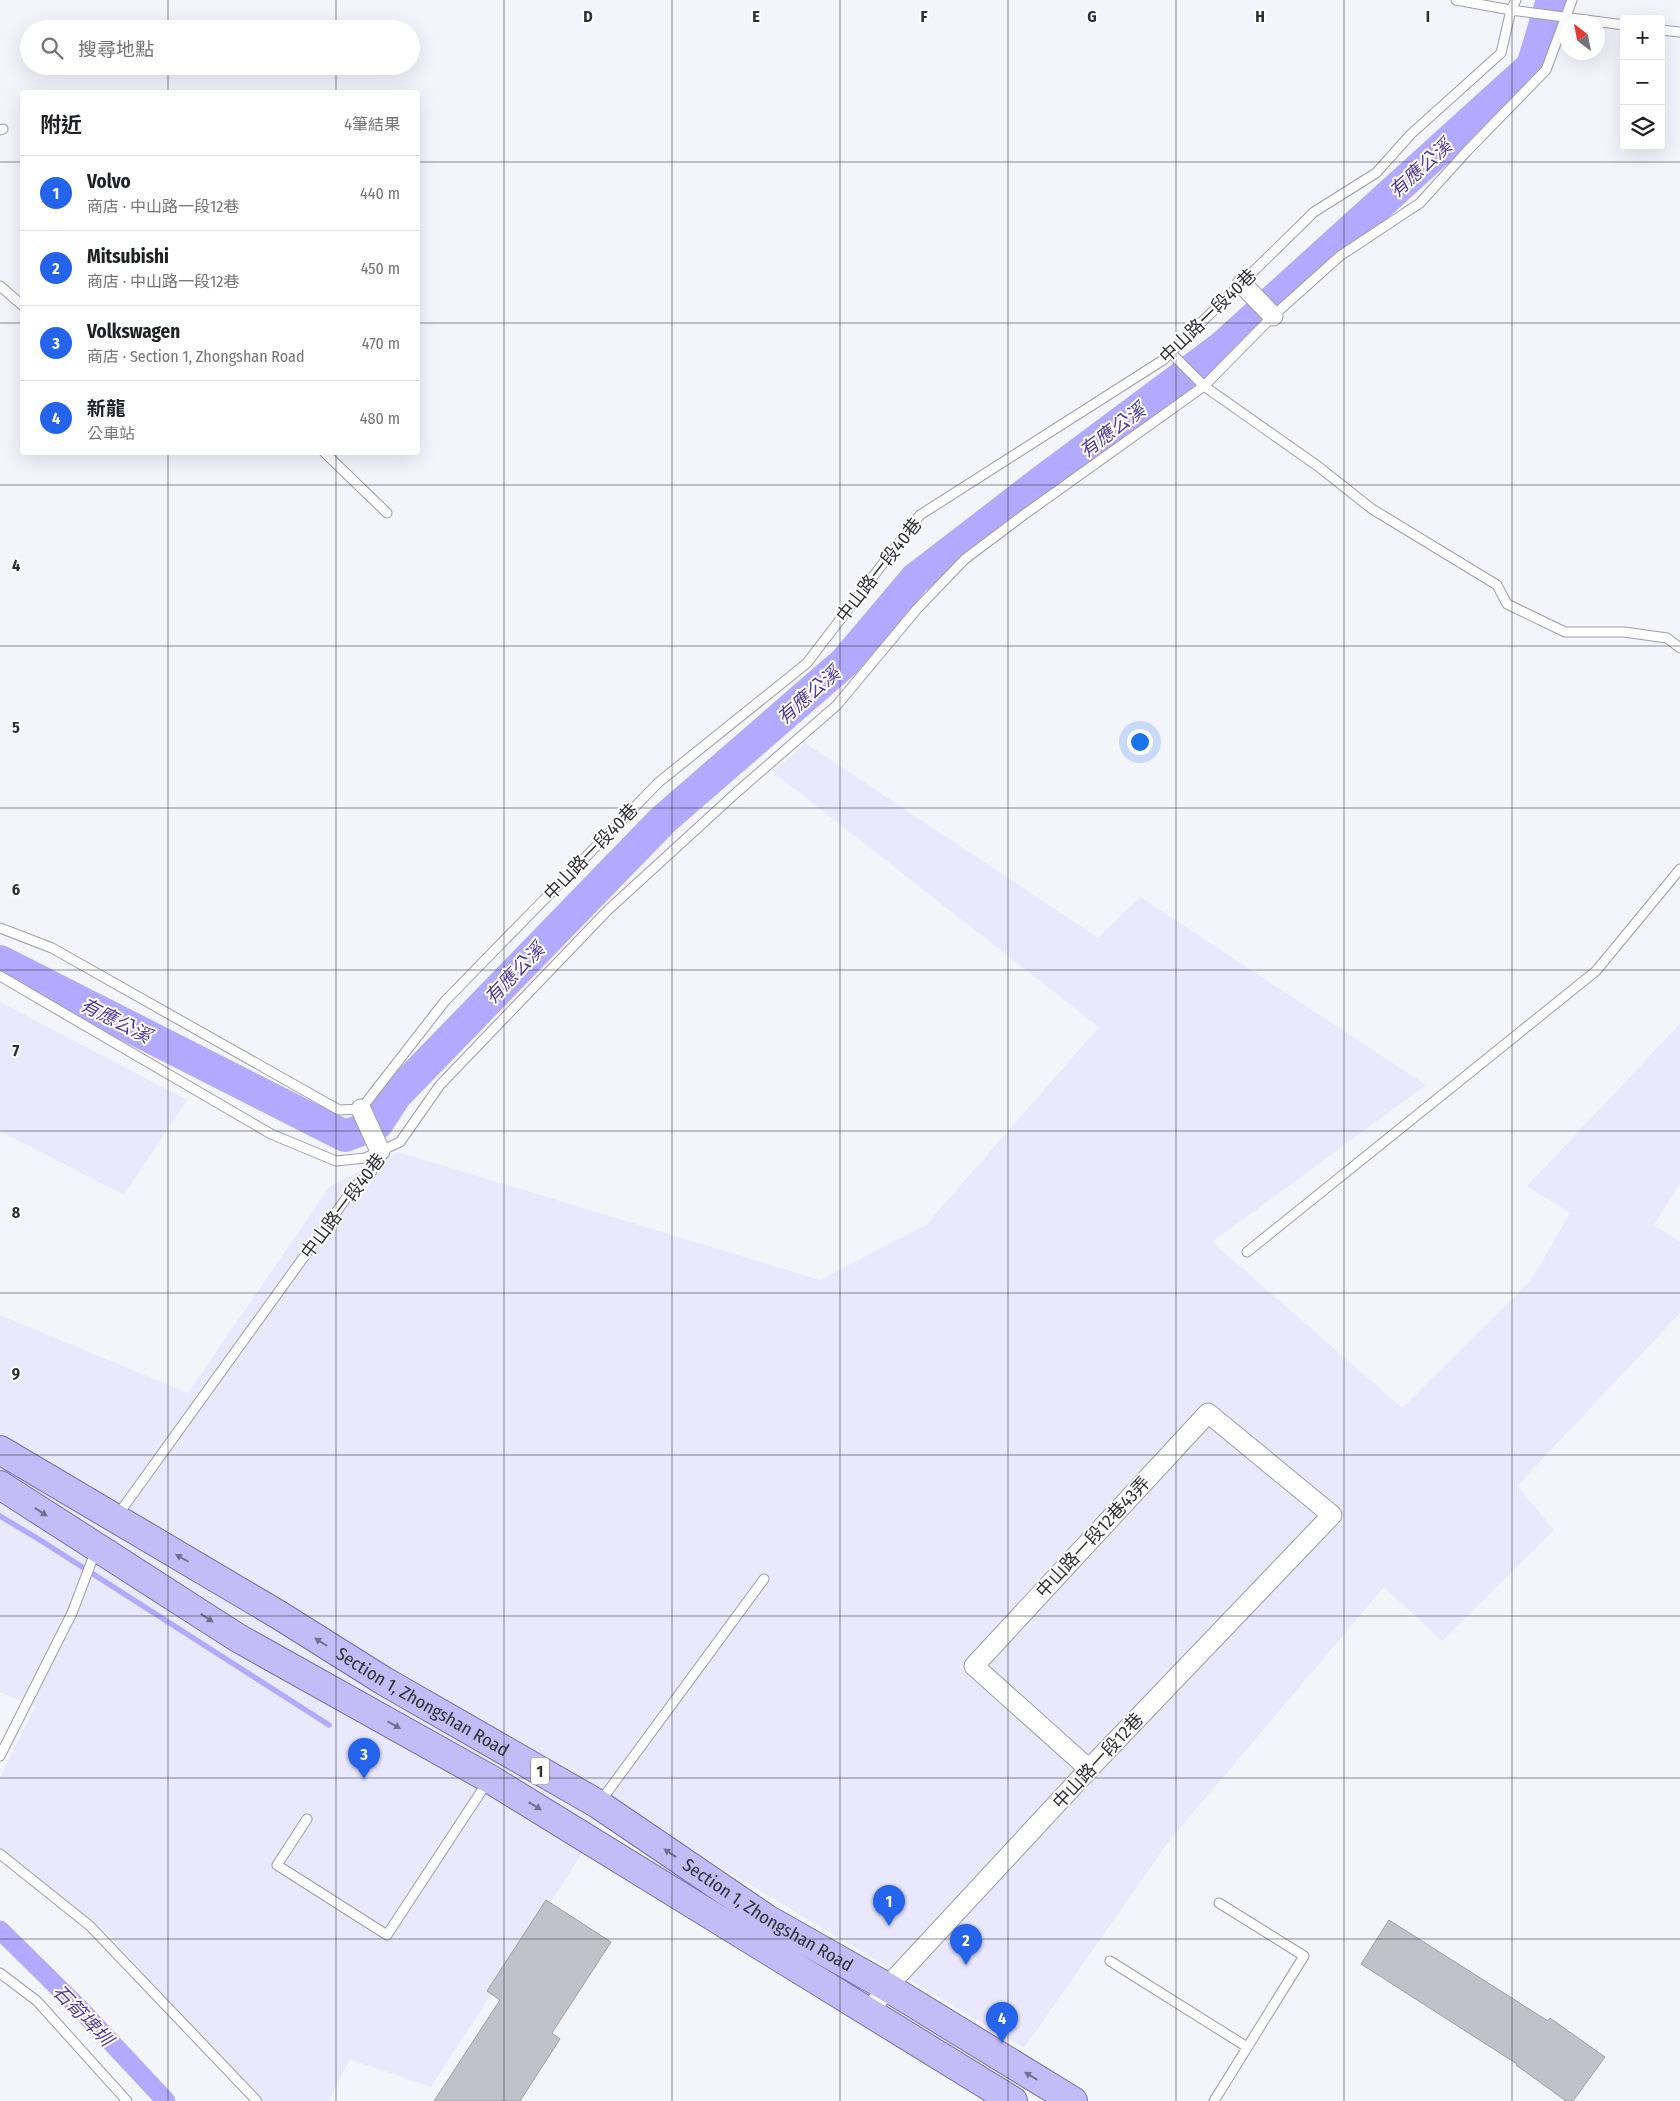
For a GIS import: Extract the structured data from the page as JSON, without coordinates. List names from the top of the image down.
{
  "streets": {
    "main road": ["Section 1, Zhongshan Road", "1"],
    "street": ["中山路一段12巷43弄", "中山路一段12巷"],
    "lane": ["中山路一段40巷"]
  },
  "crossings": [
    ["中山路一段40巷", "Section 1, Zhongshan Road"],
    ["中山路一段12巷43弄", "中山路一段12巷"],
    ["Section 1, Zhongshan Road", "中山路一段12巷"]
  ],
  "water": ["有應公溪", "石筍埤圳"],
  "north": "top left",
  "page": {
    "map_buttons": ["+", "−"],
    "search": "搜尋地點",
    "heading": ["附近", "4筆結果"],
    "list": [
      {
        "mark": "1",
        "name": "Volvo",
        "note": "商店 · 中山路一段12巷",
        "value": "440 m"
      },
      {
        "mark": "2",
        "name": "Mitsubishi",
        "note": "商店 · 中山路一段12巷",
        "value": "450 m"
      },
      {
        "mark": "3",
        "name": "Volkswagen",
        "note": "商店 · Section 1, Zhongshan Road",
        "value": "470 m"
      },
      {
        "mark": "4",
        "name": "新龍",
        "note": "公車站",
        "value": "480 m"
      }
    ],
    "pins": [
      "3",
      "1",
      "2",
      "4"
    ]
  },
  "grid": {
    "columns": [
      "D",
      "E",
      "F",
      "G",
      "H",
      "I"
    ],
    "rows": [
      "4",
      "5",
      "6",
      "7",
      "8",
      "9"
    ]
  }
}
